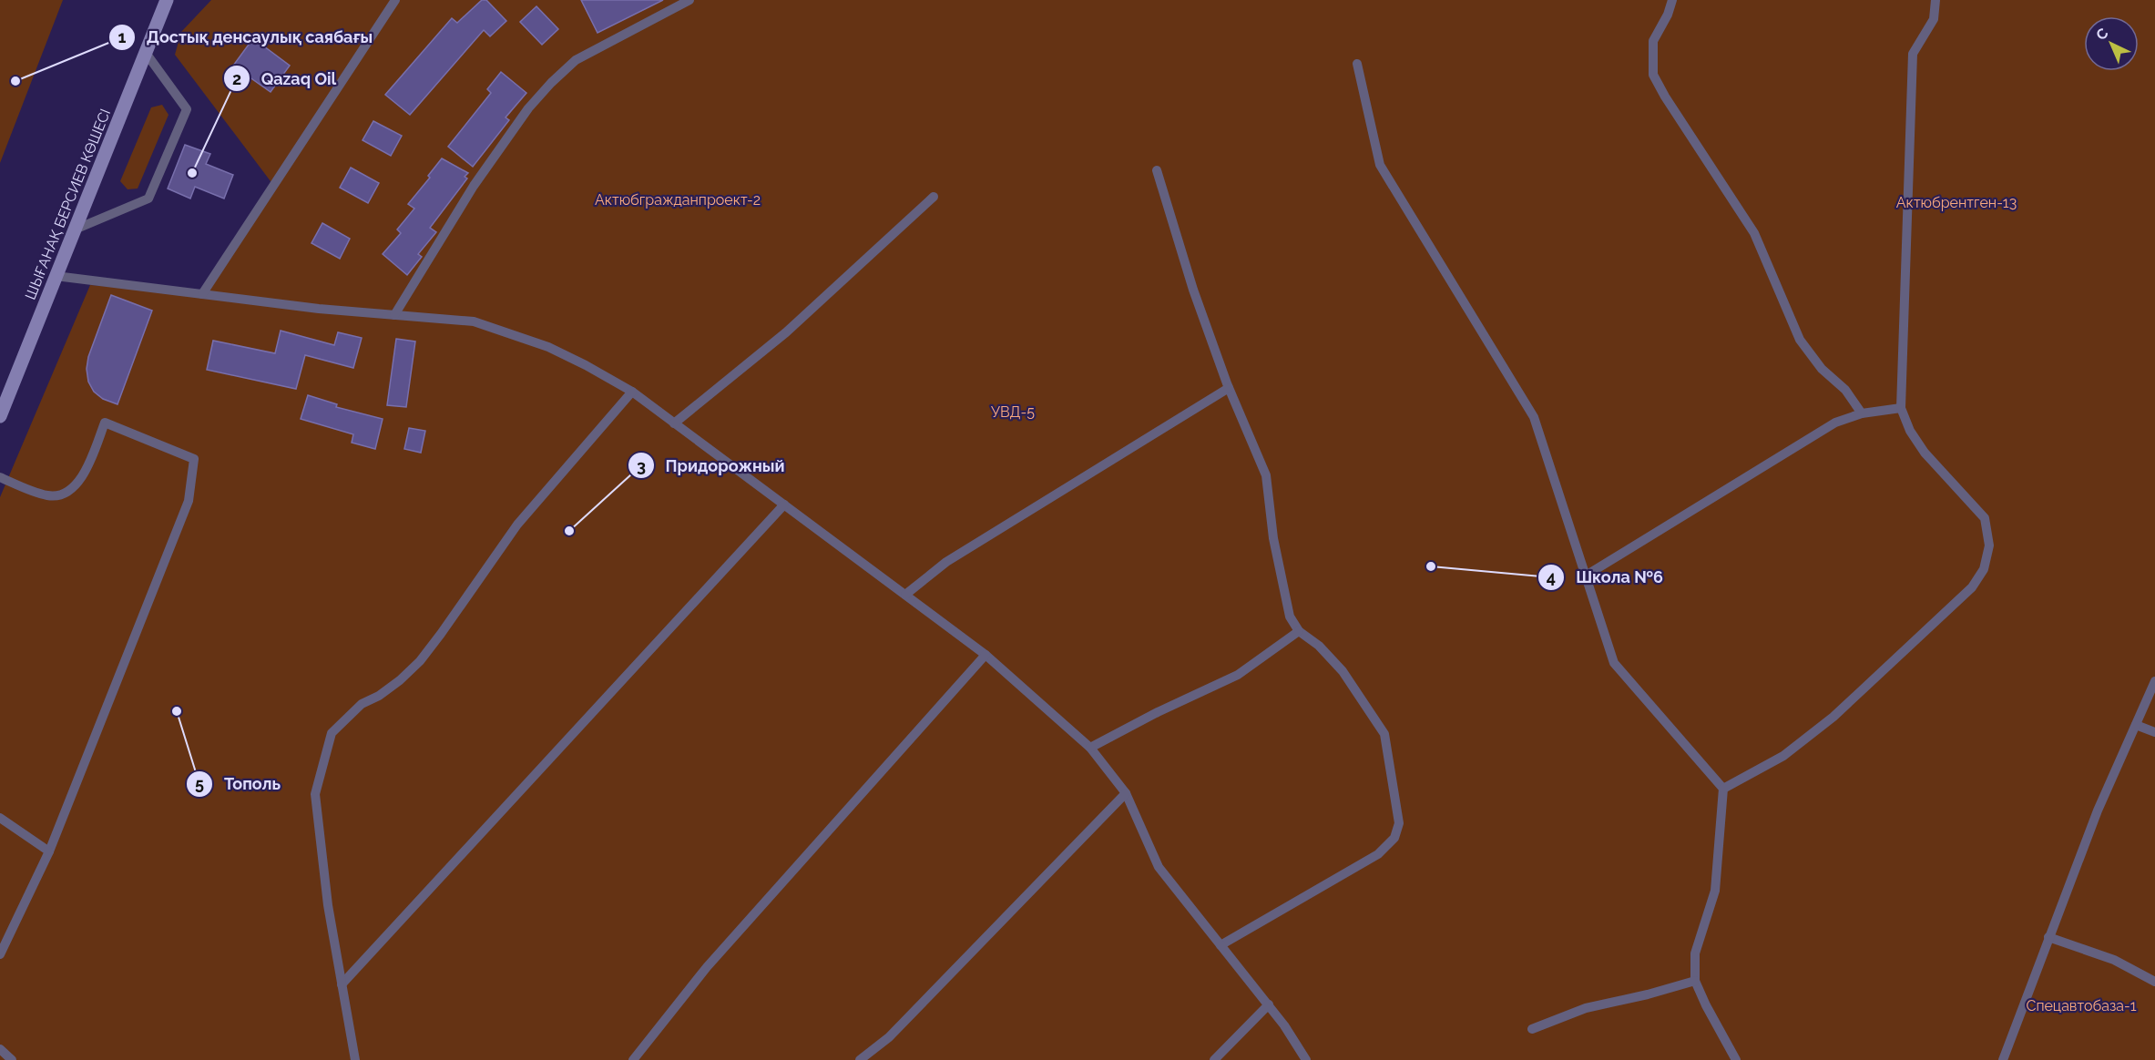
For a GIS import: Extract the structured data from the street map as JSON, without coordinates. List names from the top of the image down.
{
  "streets": {
    "main road": ["ШЫҒАНАҚ БЕРСИЕВ КӨШЕСІ"]
  },
  "parks": [
    "Актюбгражданпроект-2",
    "Актюбрентген-13",
    "УВД-5",
    "Спецавтобаза-1"
  ],
  "places": [
    "Достық денсаулық саябағы",
    "Qazaq Oil",
    "Придорожный",
    "Школа №6",
    "Тополь"
  ],
  "north": "top left"
}
